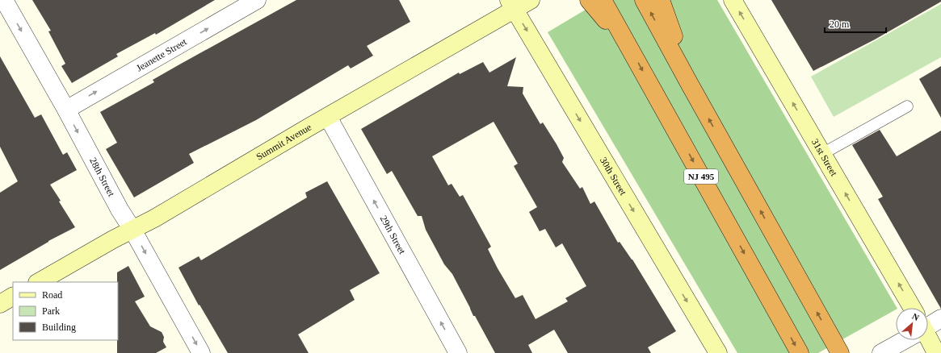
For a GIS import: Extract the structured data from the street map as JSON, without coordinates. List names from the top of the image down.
{
  "streets": {
    "highway": ["NJ 495"],
    "main road": ["Summit Avenue", "31st Street", "30th Street"],
    "street": ["Jeanette Street", "28th Street", "29th Street"]
  },
  "crossings": [
    ["Jeanette Street", "28th Street"],
    ["Summit Avenue", "28th Street"],
    ["Summit Avenue", "30th Street"],
    ["Summit Avenue", "29th Street"]
  ],
  "one_way": [
    "Jeanette Street",
    "31st Street",
    "28th Street",
    "30th Street",
    "29th Street"
  ],
  "legend": ["Road", "Park", "Building"],
  "scale_bar": "20 m",
  "north": "top right"
}
